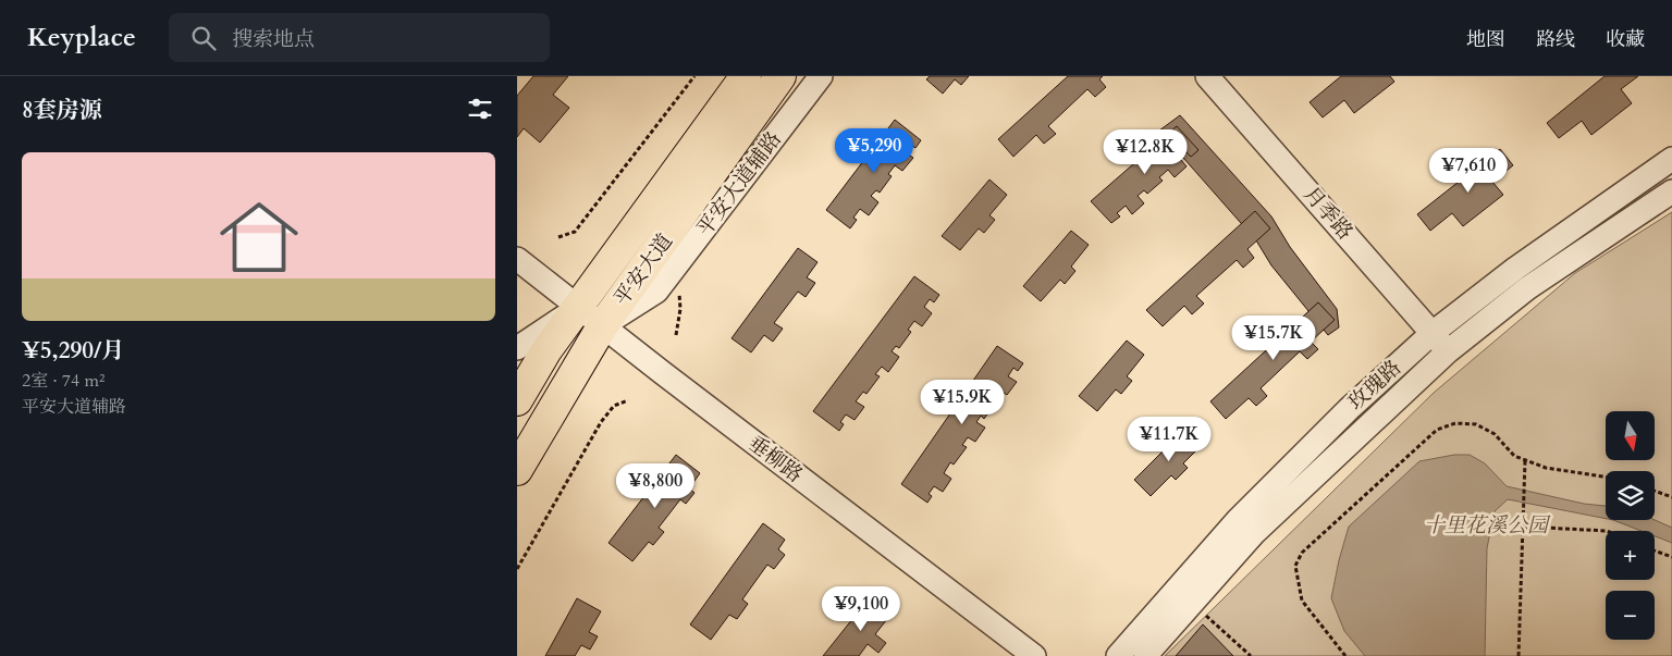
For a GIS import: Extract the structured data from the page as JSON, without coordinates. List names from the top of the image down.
{
  "streets": {
    "main road": ["平安大道"],
    "street": [
      "平安大道辅路",
      "月季路",
      "玫瑰路",
      "垂柳路"
    ]
  },
  "crossings": [
    ["平安大道辅路", "平安大道"],
    ["平安大道辅路", "垂柳路"],
    ["月季路", "玫瑰路"],
    ["平安大道", "垂柳路"]
  ],
  "parks": ["十里花溪公园"],
  "north": "bottom",
  "page": {
    "header": "Keyplace",
    "search": "搜索地点",
    "nav": ["地图", "路线", "收藏"],
    "heading": "8套房源",
    "price": [
      "¥5,290",
      "¥12.8K",
      "¥7,610",
      "¥15.7K",
      "¥15.9K",
      "¥11.7K",
      "¥8,800",
      "¥9,100"
    ],
    "list": [
      {
        "name": "¥5,290/月",
        "note": "2室 · 74 m² · 平安大道辅路"
      }
    ],
    "map_buttons": ["+", "−"]
  }
}
